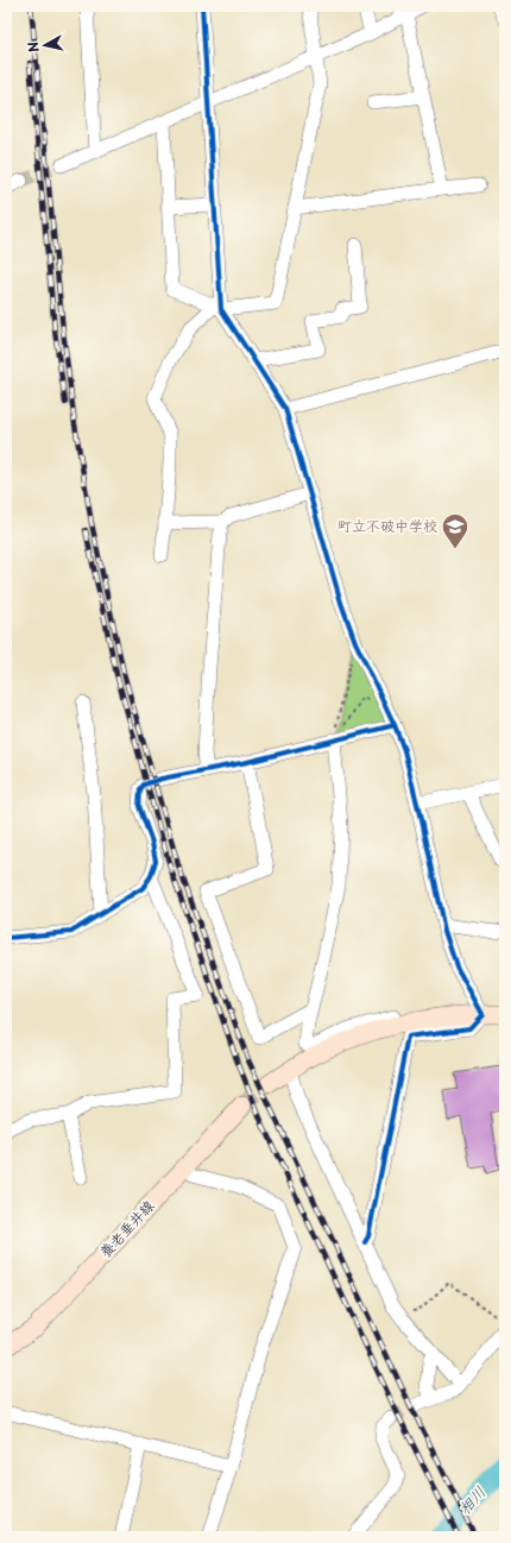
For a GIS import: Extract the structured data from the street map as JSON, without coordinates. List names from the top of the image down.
{
  "streets": {
    "main road": ["養老垂井線"]
  },
  "water": ["相川"],
  "places": {
    "school or university": ["町立不破中学校"]
  },
  "north": "left"
}
